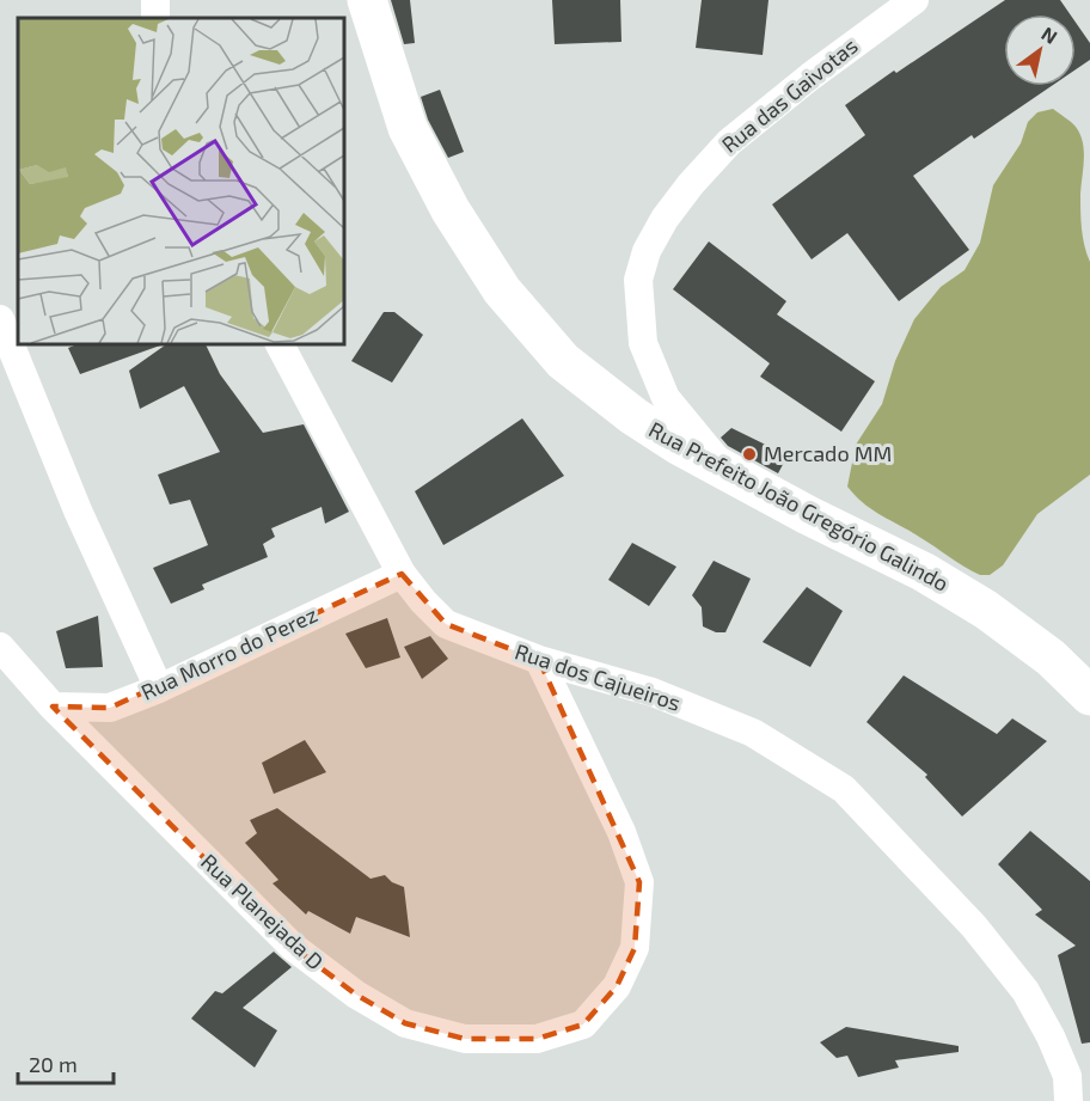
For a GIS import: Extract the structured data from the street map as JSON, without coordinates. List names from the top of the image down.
{
  "streets": {
    "main road": ["Rua Prefeito João Gregório Galindo"],
    "street": [
      "Rua das Gaivotas",
      "Rua Morro do Perez",
      "Rua dos Cajueiros",
      "Rua Planejada D"
    ]
  },
  "crossings": [
    ["Rua das Gaivotas", "Rua Prefeito João Gregório Galindo"],
    ["Rua Morro do Perez", "Rua dos Cajueiros"],
    ["Rua Morro do Perez", "Rua Planejada D"],
    ["Rua dos Cajueiros", "Rua Planejada D"]
  ],
  "places": ["Mercado MM"],
  "scale_bar": "20 m",
  "north": "top right"
}
